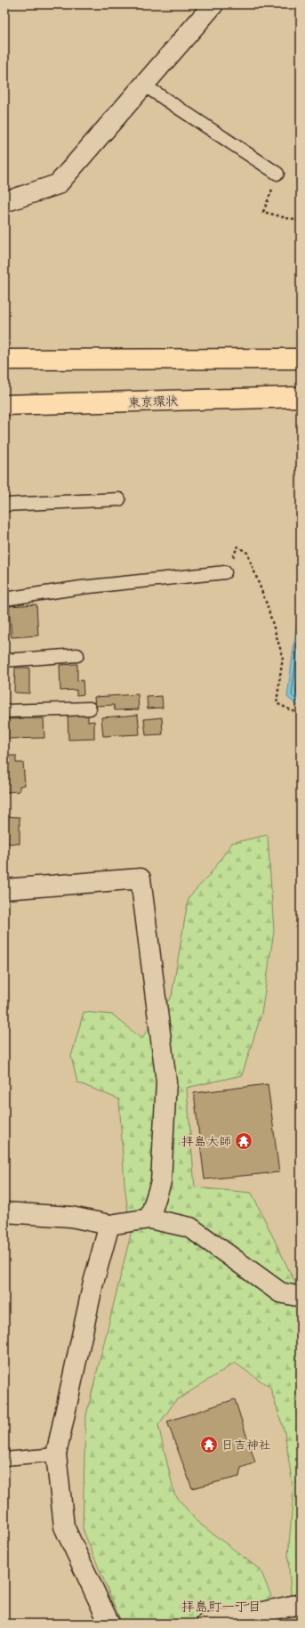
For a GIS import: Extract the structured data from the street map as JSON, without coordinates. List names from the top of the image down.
{
  "streets": {
    "highway": ["東京環状"]
  },
  "districts": ["拝島町一丁目"],
  "places": {
    "temple": ["拝島大師", "日吉神社"]
  }
}
